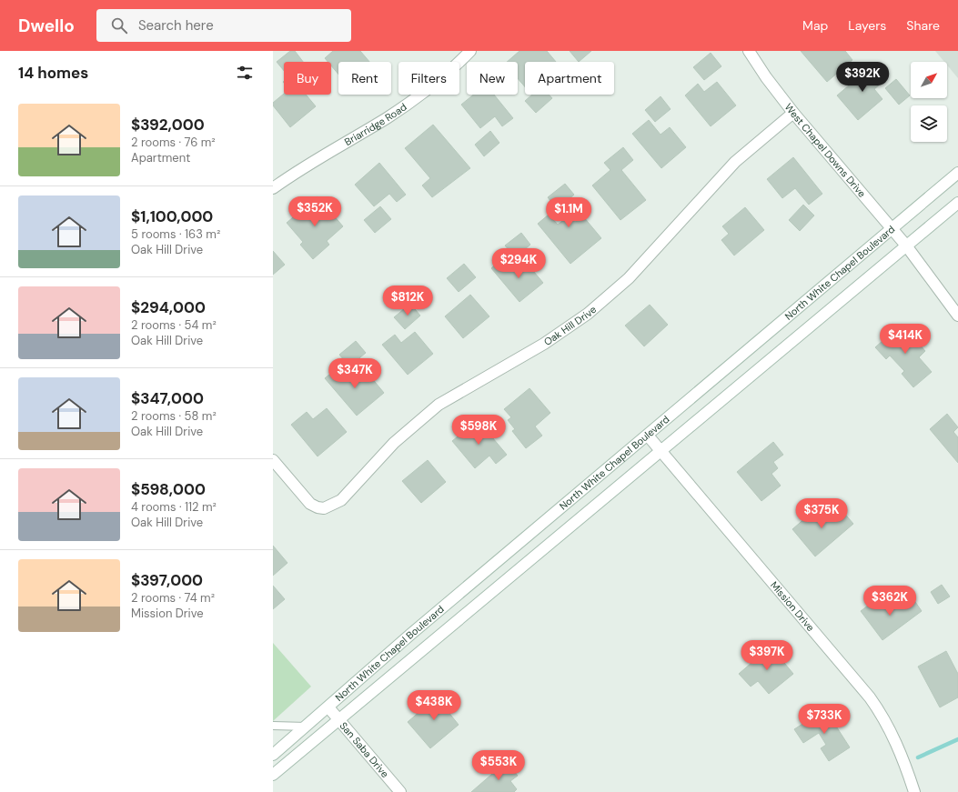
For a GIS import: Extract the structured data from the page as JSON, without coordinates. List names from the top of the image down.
{
  "streets": {
    "street": [
      "Briarridge Road",
      "West Chapel Downs Drive",
      "North White Chapel Boulevard",
      "Oak Hill Drive",
      "Mission Drive",
      "San Saba Drive"
    ]
  },
  "crossings": [
    ["West Chapel Downs Drive", "North White Chapel Boulevard"],
    ["West Chapel Downs Drive", "Oak Hill Drive"],
    ["North White Chapel Boulevard", "Mission Drive"],
    ["North White Chapel Boulevard", "San Saba Drive"]
  ],
  "north": "top right",
  "page": {
    "header": "Dwello",
    "search": "Search here",
    "nav": ["Map", "Layers", "Share"],
    "heading": "14 homes",
    "price": [
      "$392K",
      "$352K",
      "$1.1M",
      "$294K",
      "$812K",
      "$414K",
      "$347K",
      "$598K",
      "$375K",
      "$362K",
      "$397K",
      "$438K",
      "$733K",
      "$553K"
    ],
    "chip": [
      "Buy",
      "Rent",
      "Filters",
      "New",
      "Apartment"
    ],
    "list": [
      {
        "name": "$392,000",
        "note": "2 rooms · 76 m² · Apartment"
      },
      {
        "name": "$1,100,000",
        "note": "5 rooms · 163 m² · Oak Hill Drive"
      },
      {
        "name": "$294,000",
        "note": "2 rooms · 54 m² · Oak Hill Drive"
      },
      {
        "name": "$347,000",
        "note": "2 rooms · 58 m² · Oak Hill Drive"
      },
      {
        "name": "$598,000",
        "note": "4 rooms · 112 m² · Oak Hill Drive"
      },
      {
        "name": "$397,000",
        "note": "2 rooms · 74 m² · Mission Drive"
      }
    ]
  }
}
